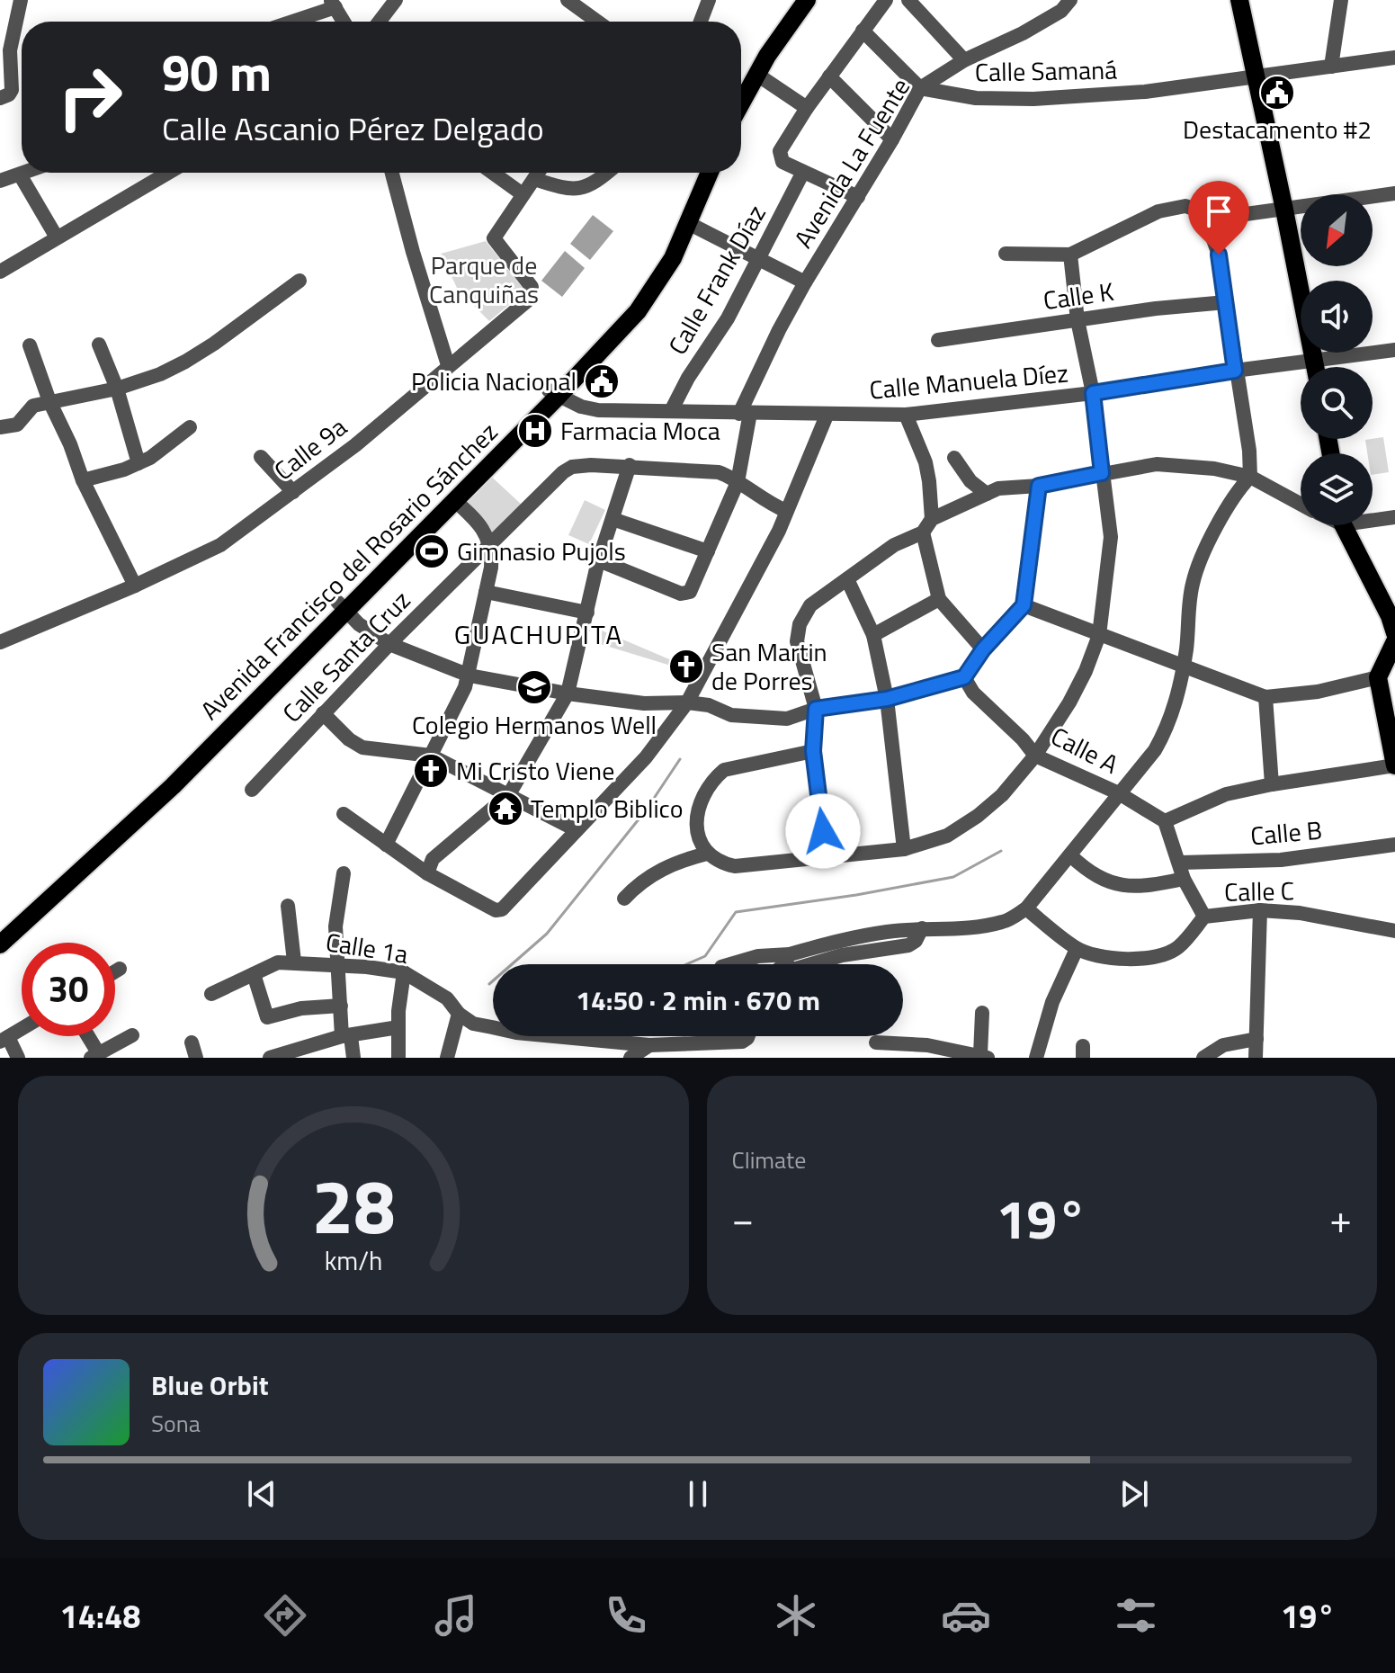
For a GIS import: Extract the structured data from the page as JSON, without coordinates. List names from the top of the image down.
{
  "streets": {
    "main road": ["Avenida Francisco del Rosario Sánchez"],
    "street": [
      "Calle Samaná",
      "Avenida La Fuente",
      "Calle Frank Díaz",
      "Calle K",
      "Calle Manuela Díez",
      "Calle 9a",
      "Calle Santa Cruz",
      "Calle A",
      "Calle B",
      "Calle C",
      "Calle 1a"
    ]
  },
  "crossings": [
    ["Calle Samaná", "Avenida La Fuente"],
    ["Avenida La Fuente", "Calle Manuela Díez"],
    ["Avenida La Fuente", "Calle Santa Cruz"],
    ["Calle Frank Díaz", "Calle Manuela Díez"],
    ["Calle Manuela Díez", "Avenida Francisco del Rosario Sánchez"]
  ],
  "districts": ["GUACHUPITA"],
  "parks": ["Parque de Canquiñas"],
  "places": {
    "public building": ["Destacamento #2", "Policia Nacional"],
    "hospital": ["Farmacia Moca"],
    "sports": ["Gimnasio Pujols"],
    "church": ["San Martin de Porres", "Mi Cristo Viene"],
    "school or university": ["Colegio Hermanos Well"],
    "temple": ["Templo Biblico"]
  },
  "north": "bottom left",
  "page": {
    "turn": ["90 m", "Calle Ascanio Pérez Delgado"],
    "limit": "30",
    "trip": "14:50 · 2 min · 670 m",
    "tile": "Climate",
    "heat": ["−", "19°", "+"],
    "song": ["Blue Orbit", "Sona"],
    "tabs": ["14:48", "19°"],
    "gauge": ["28", "km/h"]
  }
}
